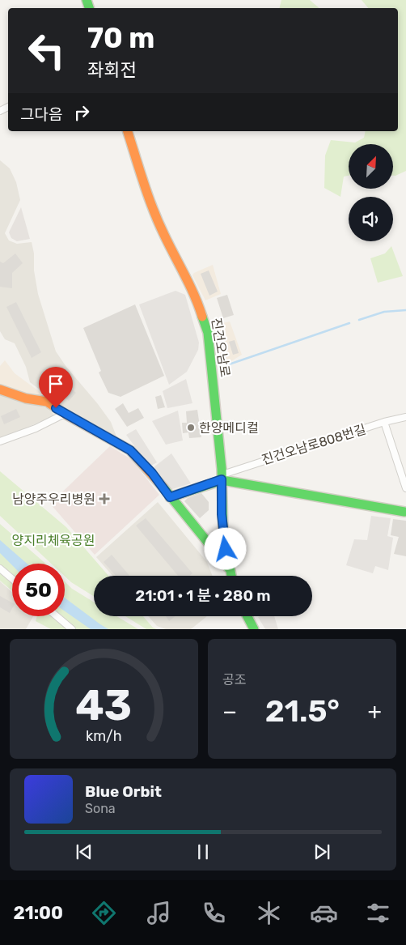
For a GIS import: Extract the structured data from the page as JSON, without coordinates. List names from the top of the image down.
{
  "streets": {
    "street": ["진건오남로", "진건오남로808번길"]
  },
  "crossings": [
    ["진건오남로", "진건오남로808번길"]
  ],
  "parks": ["양지리체육공원"],
  "places": {
    "other": ["한양메디컬"],
    "health": ["남양주우리병원"]
  },
  "north": "top right",
  "page": {
    "turn": ["70 m", "좌회전"],
    "then": "그다음",
    "limit": "50",
    "trip": "21:01 · 1 분 · 280 m",
    "tile": "공조",
    "heat": ["−", "21.5°", "+"],
    "song": ["Blue Orbit", "Sona"],
    "tabs": "21:00",
    "gauge": ["43", "km/h"]
  }
}
